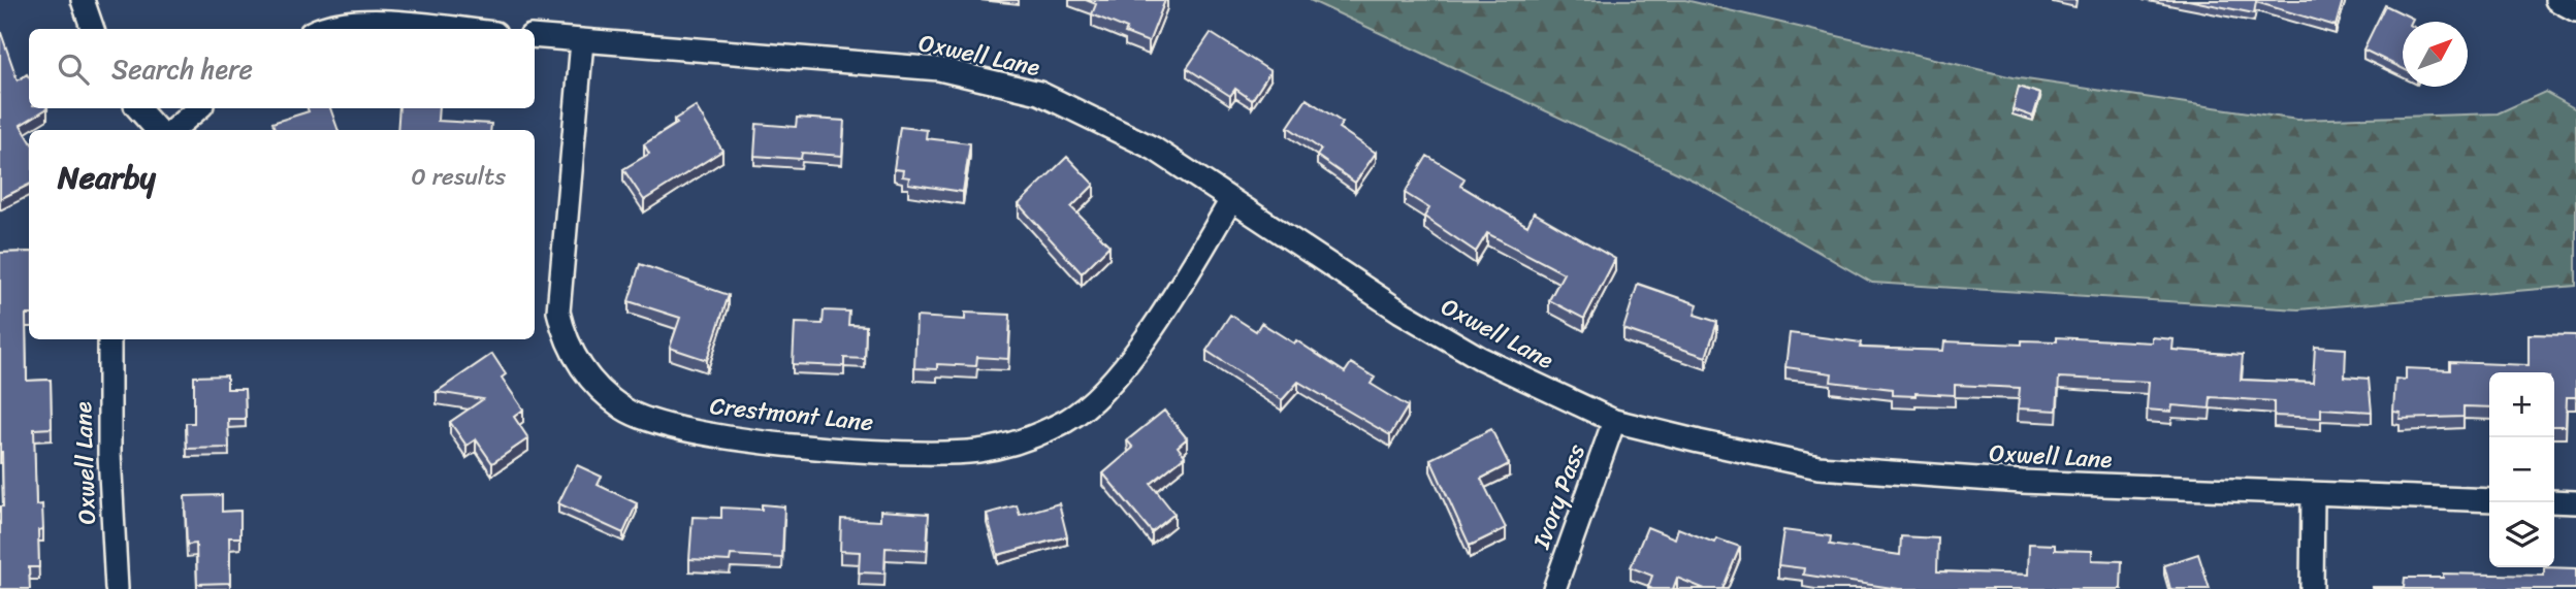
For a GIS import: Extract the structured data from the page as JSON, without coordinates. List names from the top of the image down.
{
  "streets": {
    "street": ["Oxwell Lane", "Crestmont Lane", "Ivory Pass"]
  },
  "crossings": [
    ["Oxwell Lane", "Crestmont Lane"],
    ["Oxwell Lane", "Ivory Pass"]
  ],
  "north": "top right",
  "page": {
    "search": "Search here",
    "heading": ["Nearby", "0 results"],
    "map_buttons": ["+", "−"]
  }
}
